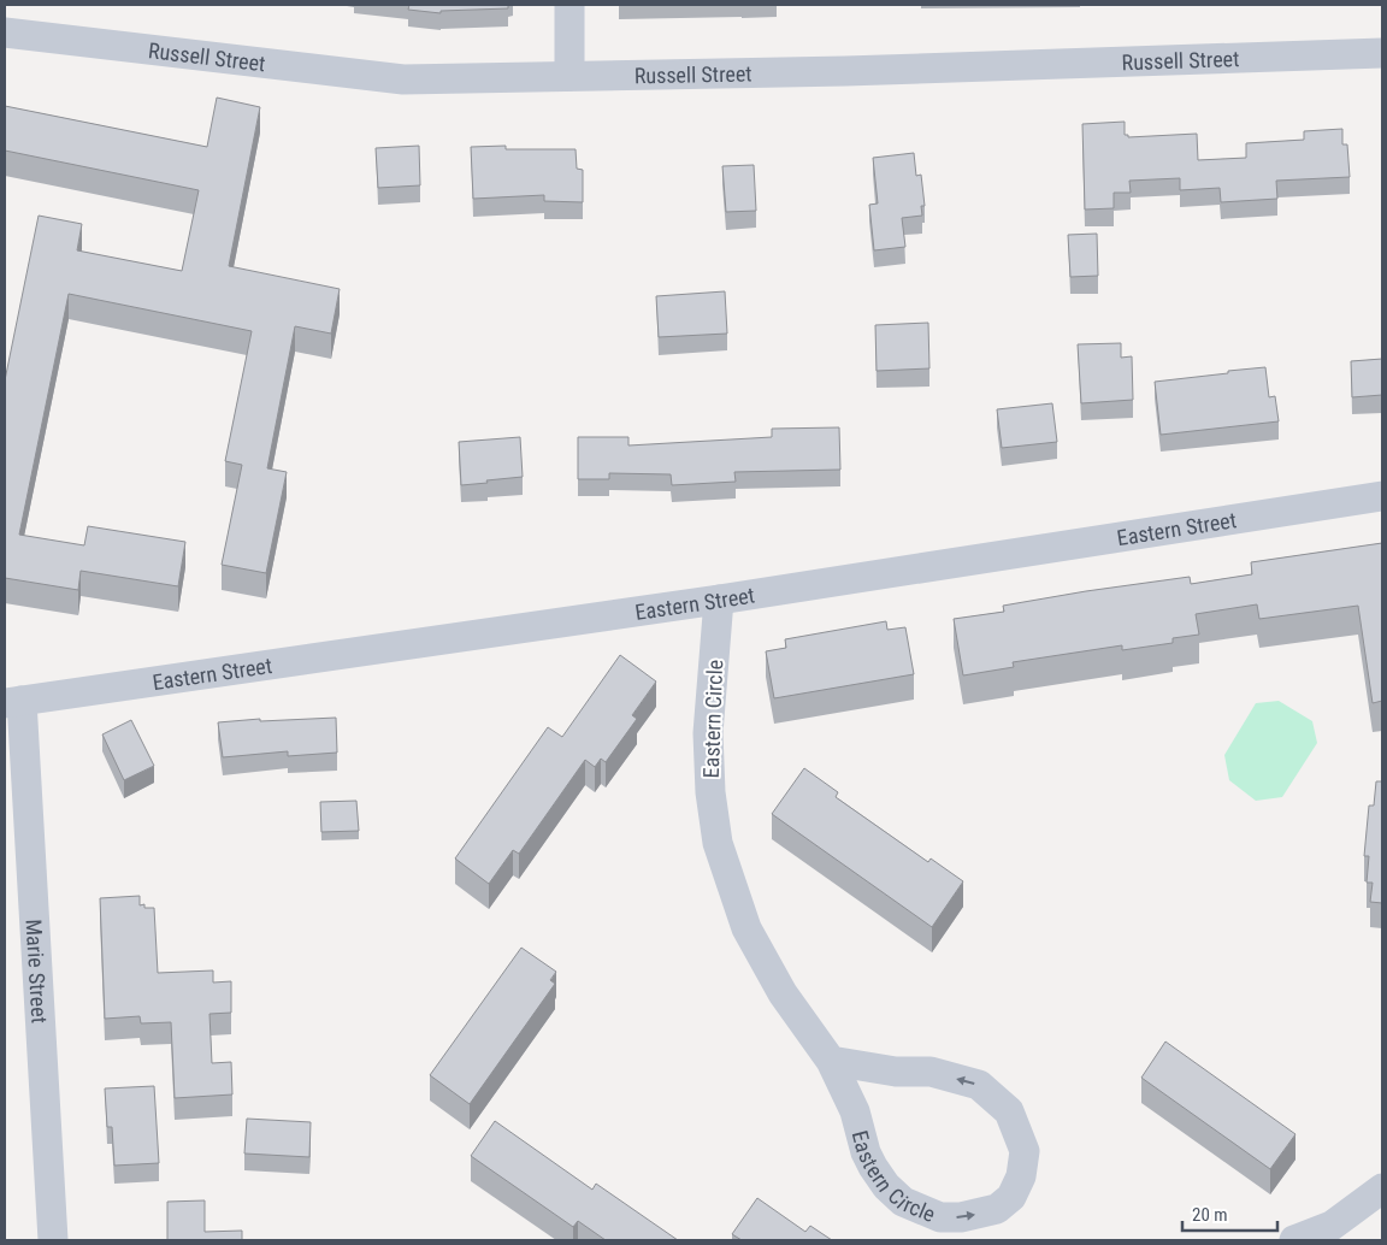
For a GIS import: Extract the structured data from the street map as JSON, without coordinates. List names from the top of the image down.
{
  "streets": {
    "street": [
      "Russell Street",
      "Eastern Street",
      "Eastern Circle",
      "Marie Street"
    ]
  },
  "crossings": [
    ["Eastern Street", "Eastern Circle"],
    ["Eastern Street", "Marie Street"]
  ],
  "scale_bar": "20 m"
}
